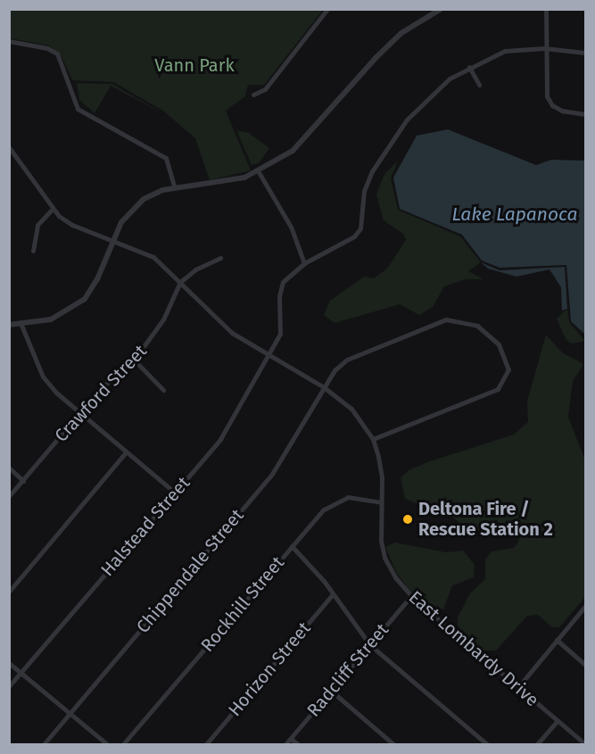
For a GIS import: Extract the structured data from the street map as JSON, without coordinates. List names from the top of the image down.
{
  "streets": {
    "street": [
      "Crawford Street",
      "Halstead Street",
      "Chippendale Street",
      "Rockhill Street",
      "East Lombardy Drive",
      "Horizon Street",
      "Radcliff Street"
    ]
  },
  "crossings": [
    ["Crawford Street", "East Lombardy Drive"],
    ["Halstead Street", "East Lombardy Drive"],
    ["Chippendale Street", "East Lombardy Drive"],
    ["Rockhill Street", "East Lombardy Drive"],
    ["East Lombardy Drive", "Radcliff Street"]
  ],
  "water": ["Lake Lapanoca"],
  "parks": ["Vann Park"],
  "places": ["Deltona Fire / Rescue Station 2"]
}
